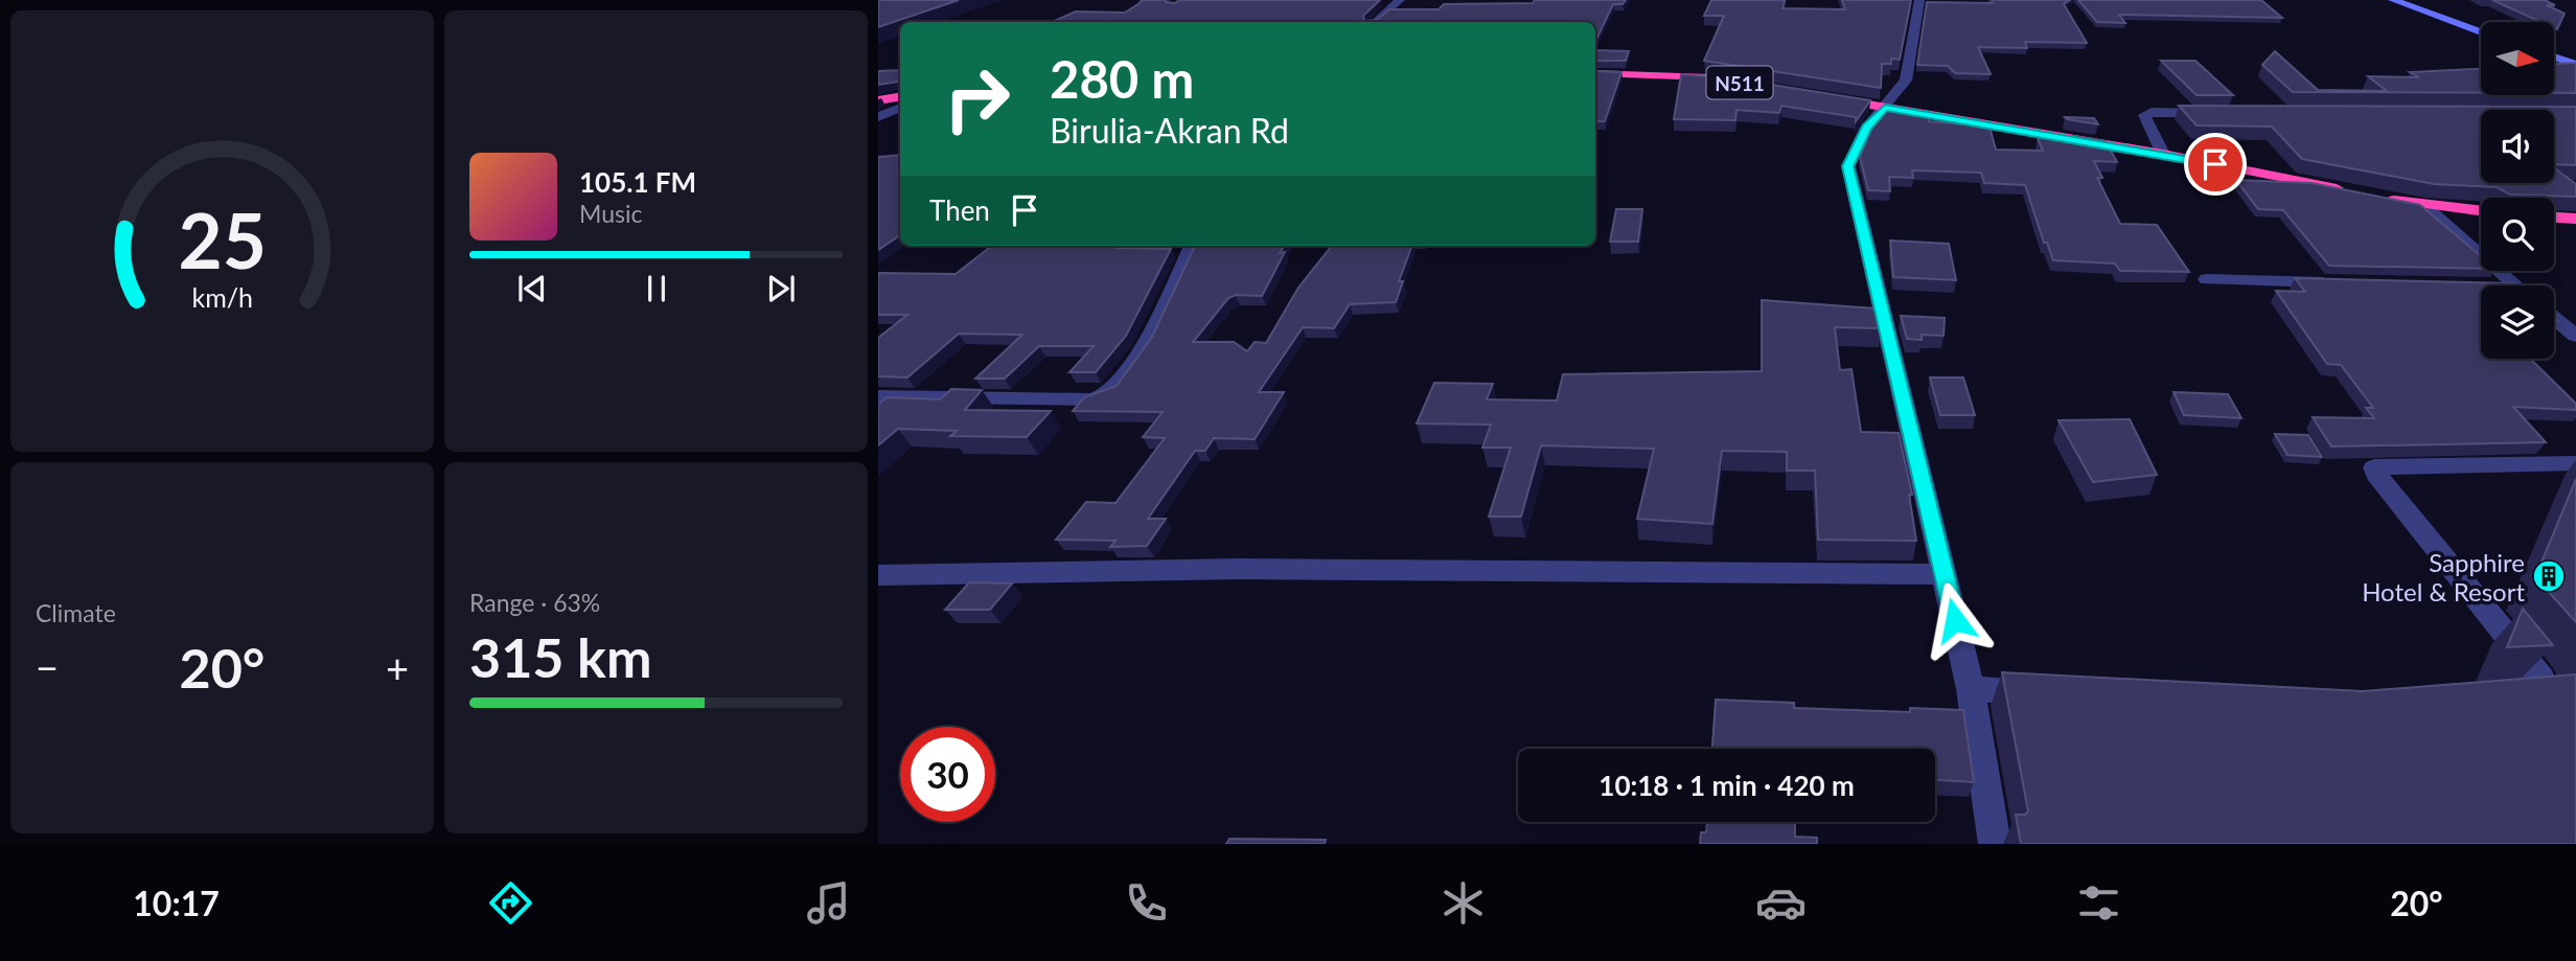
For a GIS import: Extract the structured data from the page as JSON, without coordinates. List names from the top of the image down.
{
  "streets": {
    "highway": ["N511"]
  },
  "places": {
    "building": ["Sapphire Hotel & Resort"]
  },
  "north": "right",
  "page": {
    "turn": ["280 m", "Birulia-Akran Rd"],
    "song": ["105.1 FM", "Music"],
    "then": "Then",
    "tile": [
      "Climate",
      ["Range · 63%", "315 km"]
    ],
    "heat": ["−", "20°", "+"],
    "limit": "30",
    "trip": "10:18 · 1 min · 420 m",
    "tabs": ["10:17", "20°"],
    "gauge": ["25", "km/h"]
  }
}
